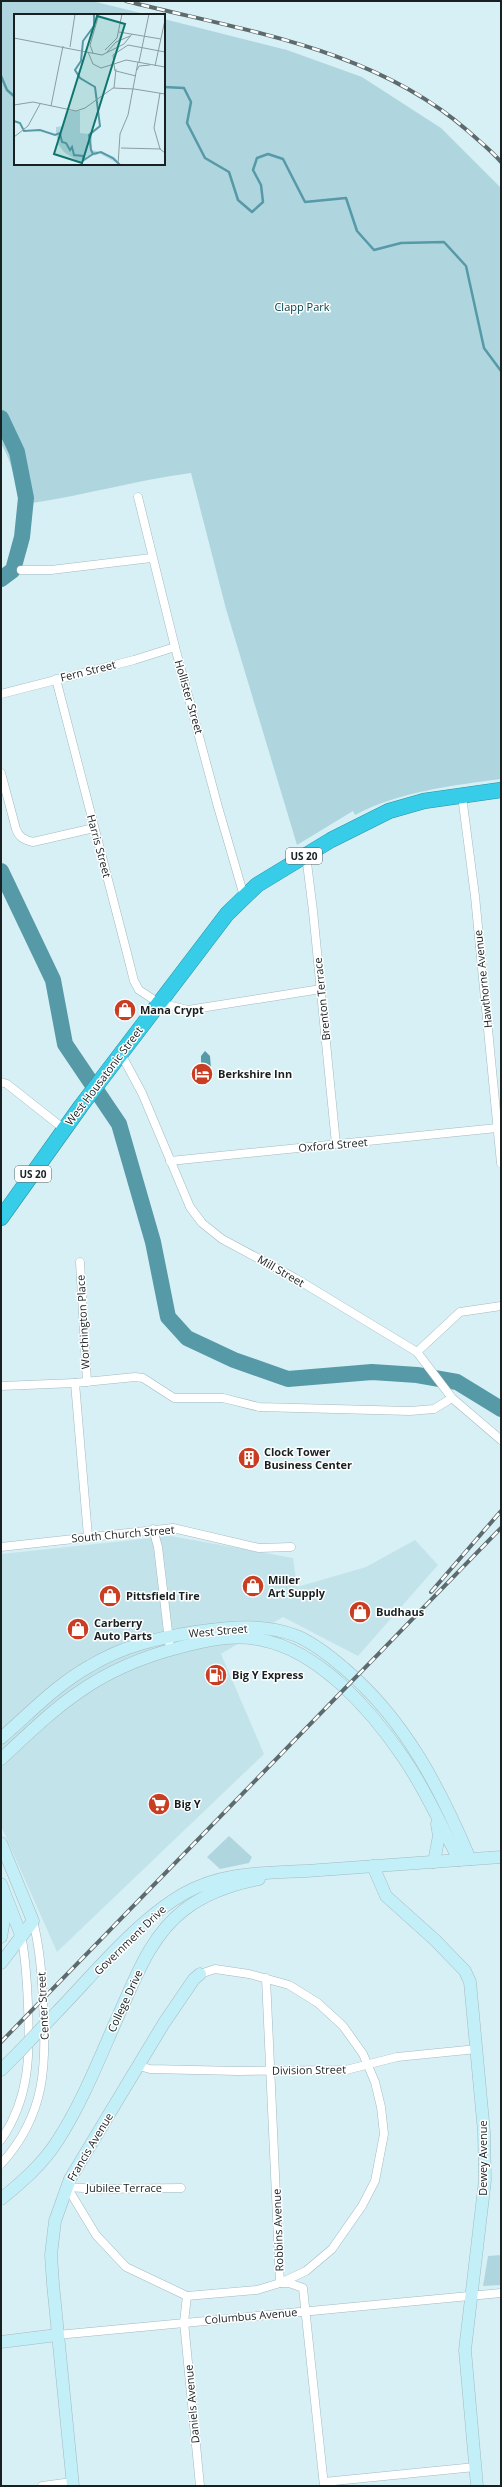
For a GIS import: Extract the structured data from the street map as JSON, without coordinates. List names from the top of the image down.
{
  "streets": {
    "highway": ["US 20", "West Housatonic Street"],
    "street": [
      "Fern Street",
      "Hollister Street",
      "Harris Street",
      "Hawthorne Avenue",
      "Brenton Terrace",
      "Oxford Street",
      "Mill Street",
      "Worthington Place",
      "South Church Street",
      "West Street",
      "Government Drive",
      "College Drive",
      "Center Street",
      "Division Street",
      "Francis Avenue",
      "Dewey Avenue",
      "Jubilee Terrace",
      "Robbins Avenue",
      "Columbus Avenue",
      "Daniels Avenue"
    ]
  },
  "crossings": [
    ["Fern Street", "Hollister Street"],
    ["Fern Street", "Harris Street"],
    ["Hollister Street", "West Housatonic Street"],
    ["Harris Street", "Brenton Terrace"],
    ["Harris Street", "West Housatonic Street"],
    ["Hawthorne Avenue", "West Housatonic Street"],
    ["Hawthorne Avenue", "Oxford Street"],
    ["Brenton Terrace", "West Housatonic Street"],
    ["Brenton Terrace", "Oxford Street"],
    ["West Housatonic Street", "Mill Street"],
    ["Oxford Street", "Mill Street"],
    ["West Street", "Government Drive"],
    ["Government Drive", "College Drive"],
    ["Government Drive", "Dewey Avenue"],
    ["Division Street", "Francis Avenue"],
    ["Division Street", "Dewey Avenue"],
    ["Division Street", "Robbins Avenue"],
    ["Francis Avenue", "Jubilee Terrace"],
    ["Francis Avenue", "Columbus Avenue"],
    ["Dewey Avenue", "Columbus Avenue"],
    ["Robbins Avenue", "Columbus Avenue"],
    ["Columbus Avenue", "Daniels Avenue"]
  ],
  "parks": ["Clapp Park"],
  "places": {
    "shop": [
      "Mana Crypt",
      "Miller Art Supply",
      "Pittsfield Tire",
      "Budhaus",
      "Carberry Auto Parts"
    ],
    "hotel": ["Berkshire Inn"],
    "building": ["Clock Tower Business Center"],
    "fuel station": ["Big Y Express"],
    "supermarket": ["Big Y"]
  }
}
